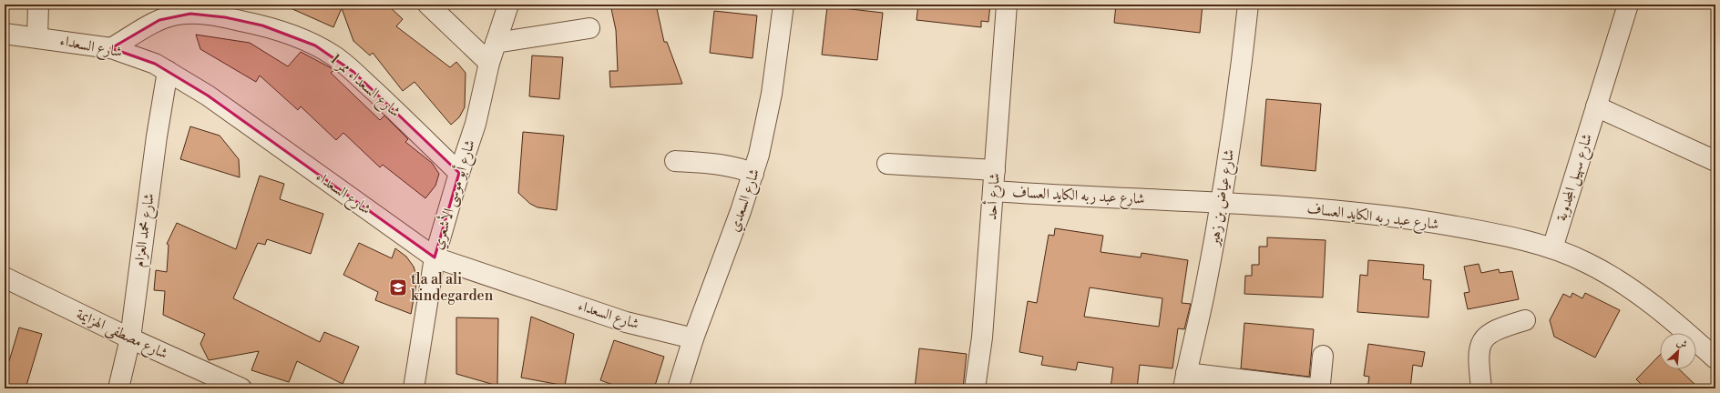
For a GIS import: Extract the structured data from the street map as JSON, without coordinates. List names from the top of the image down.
{
  "streets": {
    "street": [
      "شارع السعداء",
      "شارع السعداء ممر 1",
      "شارع سهيل المجدوبة",
      "شارع أبو موسى الأشعري",
      "شارع عبد ربه الكايد العساف",
      "شارع أحد",
      "شارع عياض بن زهير",
      "شارع السعدي",
      "شارع محمد العزام",
      "شارع مصطفى الهزايمة"
    ]
  },
  "crossings": [
    ["شارع السعداء", "شارع السعداء ممر 1"],
    ["شارع السعداء", "شارع أبو موسى الأشعري"],
    ["شارع السعداء", "شارع السعدي"],
    ["شارع السعداء", "شارع محمد العزام"],
    ["شارع السعداء ممر 1", "شارع أبو موسى الأشعري"],
    ["شارع سهيل المجدوبة", "شارع عبد ربه الكايد العساف"],
    ["شارع عبد ربه الكايد العساف", "شارع أحد"],
    ["شارع عبد ربه الكايد العساف", "شارع عياض بن زهير"],
    ["شارع محمد العزام", "شارع مصطفى الهزايمة"]
  ],
  "places": {
    "school or university": ["tla al ali kindegarden"]
  },
  "north": "top right"
}
